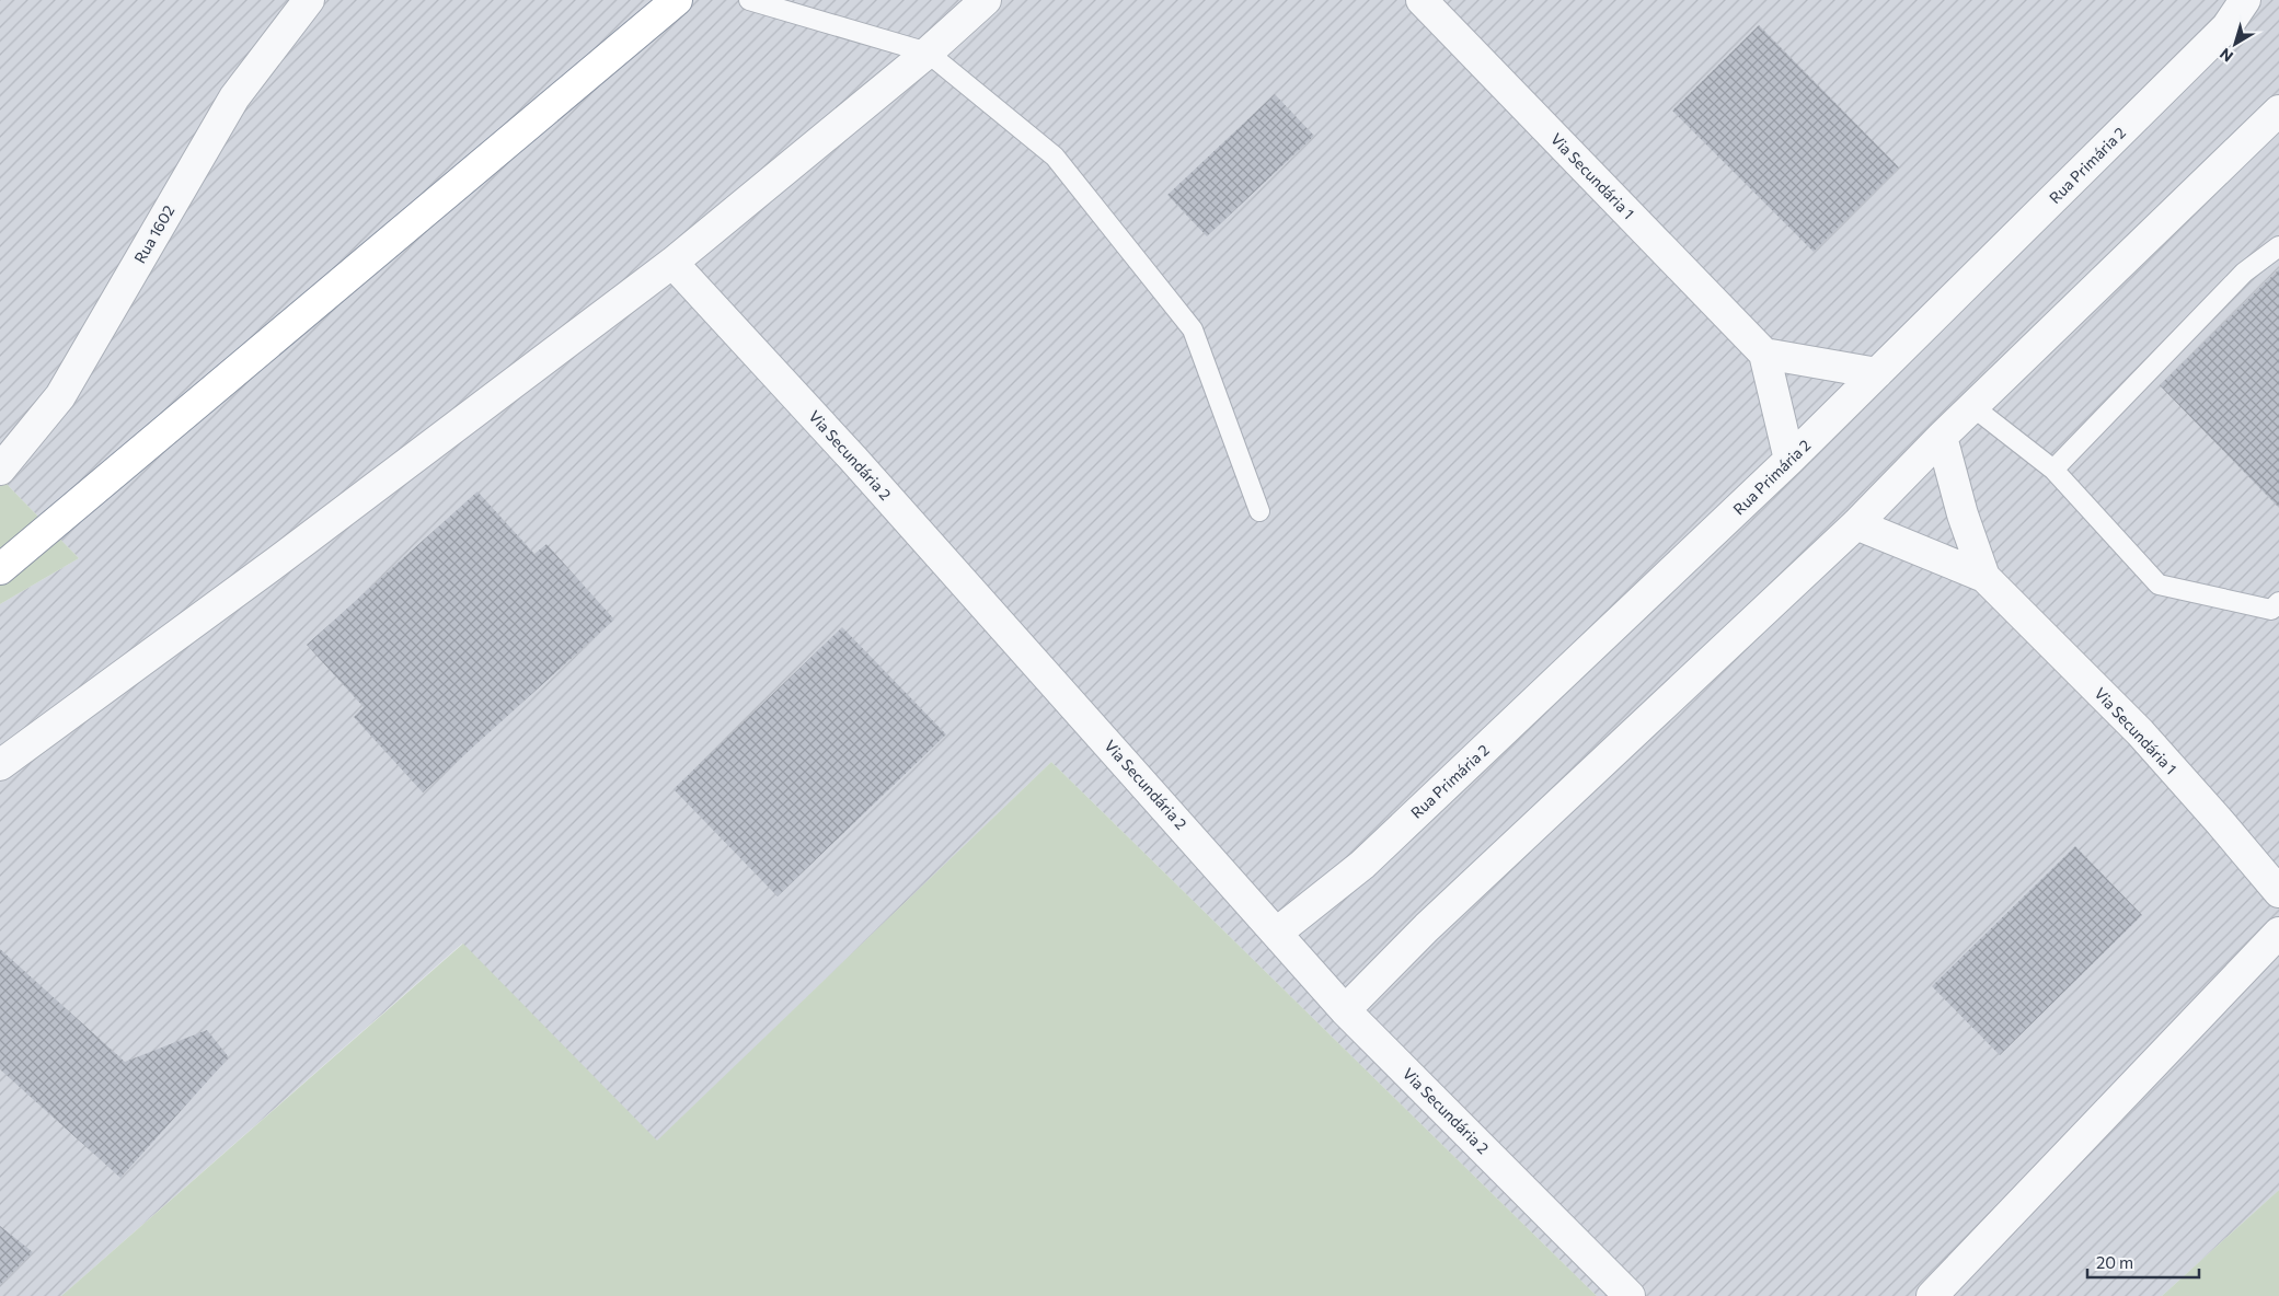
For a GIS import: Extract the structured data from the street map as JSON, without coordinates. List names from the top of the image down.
{
  "streets": {
    "street": [
      "Rua Primária 2",
      "Via Secundária 1",
      "Rua 1602",
      "Via Secundária 2"
    ]
  },
  "crossings": [
    ["Rua Primária 2", "Via Secundária 2"]
  ],
  "scale_bar": "20 m",
  "north": "bottom left"
}
